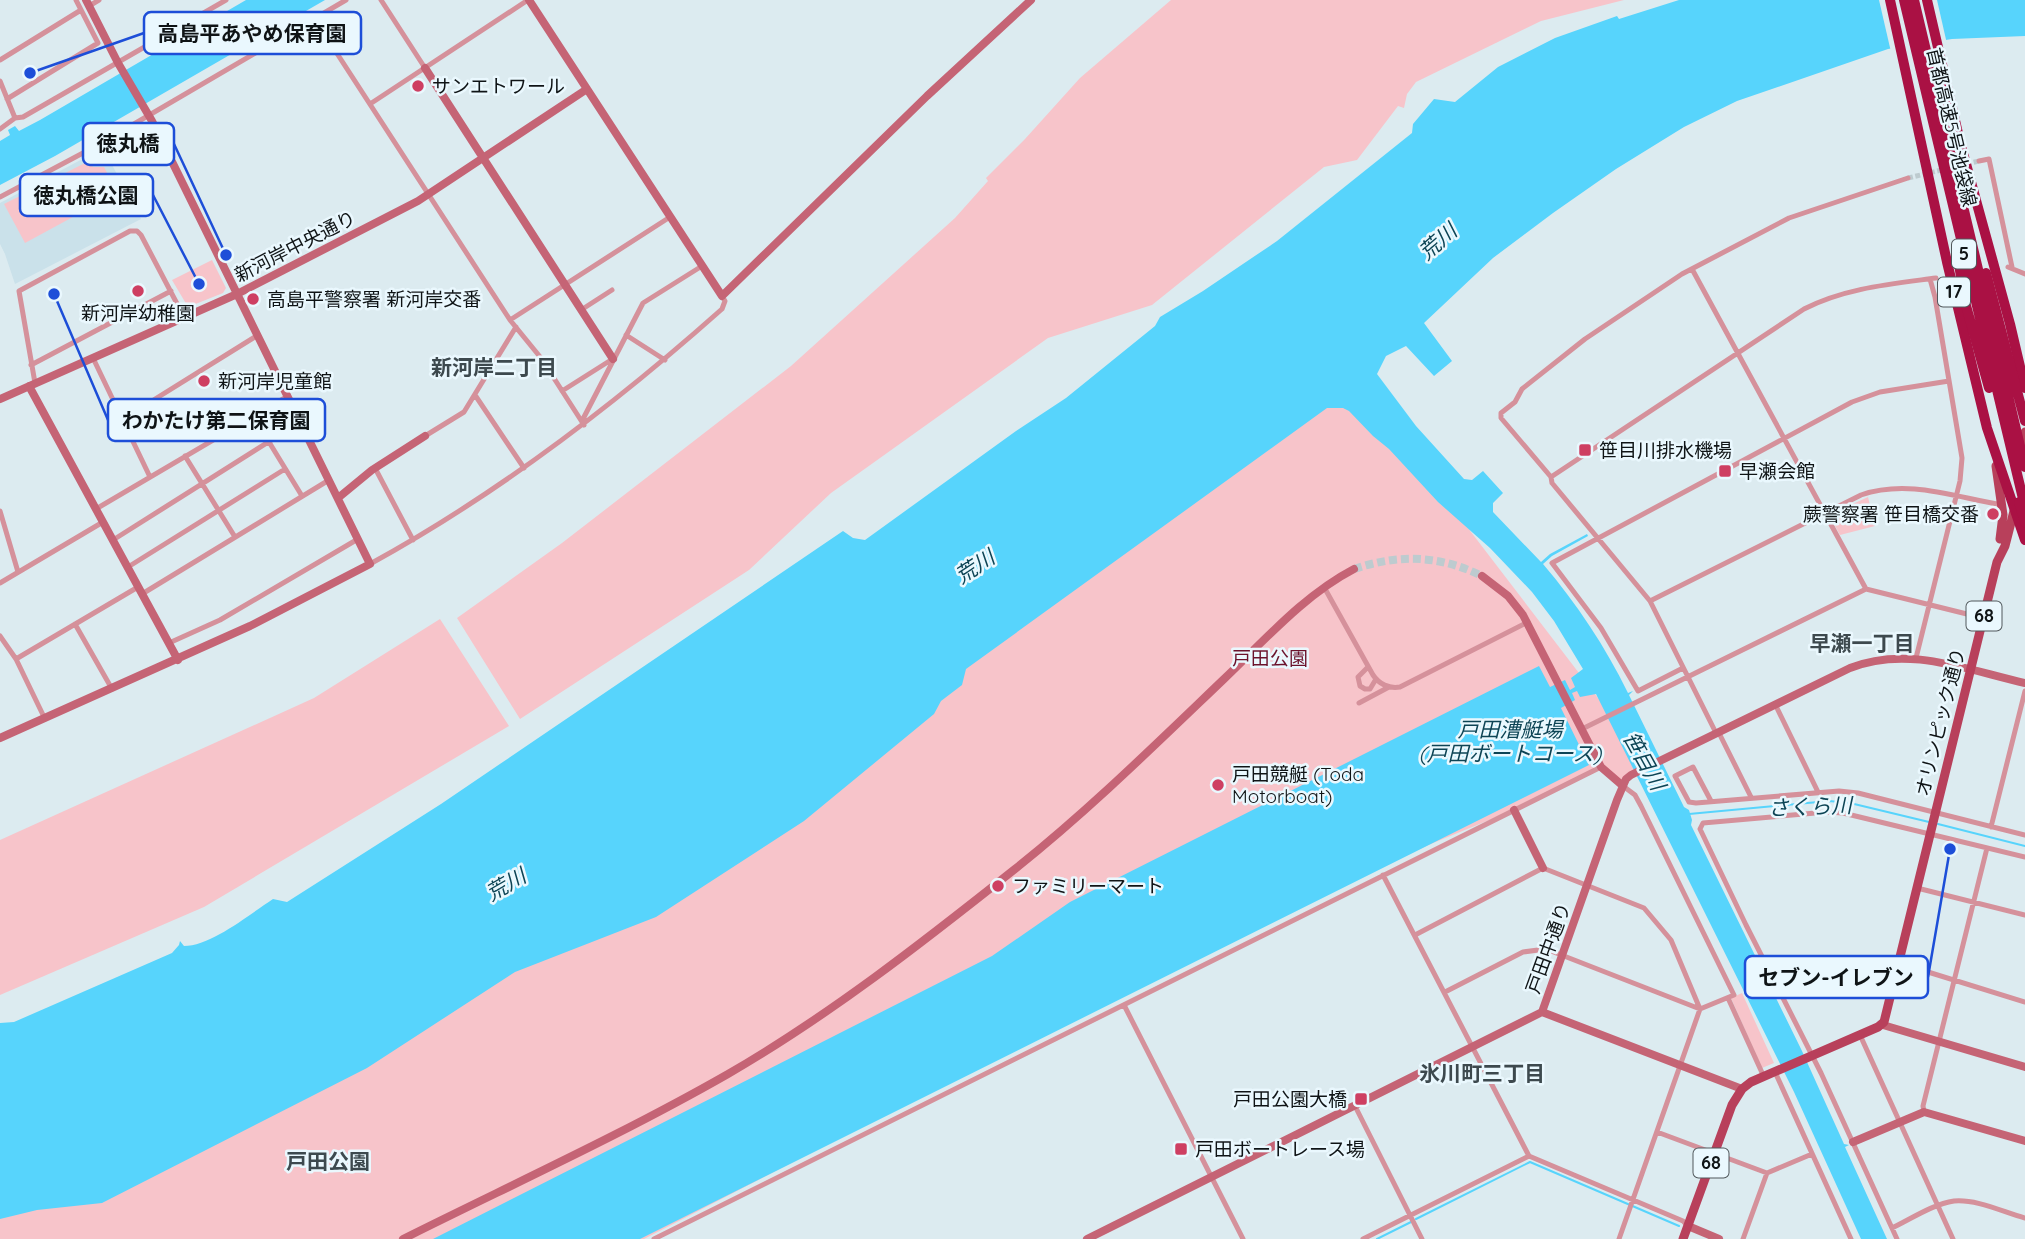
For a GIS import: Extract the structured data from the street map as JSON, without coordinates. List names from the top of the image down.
{
  "streets": {
    "highway": ["首都高速5号池袋線", "5", "17"],
    "main road": ["68", "オリンピック通り"],
    "street": ["新河岸中央通り", "戸田中通り"]
  },
  "crossings": [
    ["首都高速5号池袋線", "17"],
    ["首都高速5号池袋線", "オリンピック通り"],
    ["17", "68"],
    ["17", "オリンピック通り"],
    ["68", "オリンピック通り"]
  ],
  "districts": [
    "新河岸二丁目",
    "早瀬一丁目",
    "氷川町三丁目",
    "戸田公園"
  ],
  "water": [
    "荒川",
    "戸田漕艇場 (戸田ボートコース)",
    "笹目川",
    "さくら川"
  ],
  "parks": ["戸田公園"],
  "places": {
    "other": [
      "高島平あやめ保育園",
      "サンエトワール",
      "徳丸橋",
      "徳丸橋公園",
      "新河岸幼稚園",
      "わかたけ第二保育園",
      "高島平警察署 新河岸交番",
      "新河岸児童館",
      "蕨警察署 笹目橋交番",
      "戸田競艇 (Toda Motorboat)",
      "セブン-イレブン",
      "ファミリーマート"
    ],
    "transit": [
      "笹目川排水機場",
      "早瀬会館",
      "戸田公園大橋",
      "戸田ボートレース場"
    ]
  }
}
